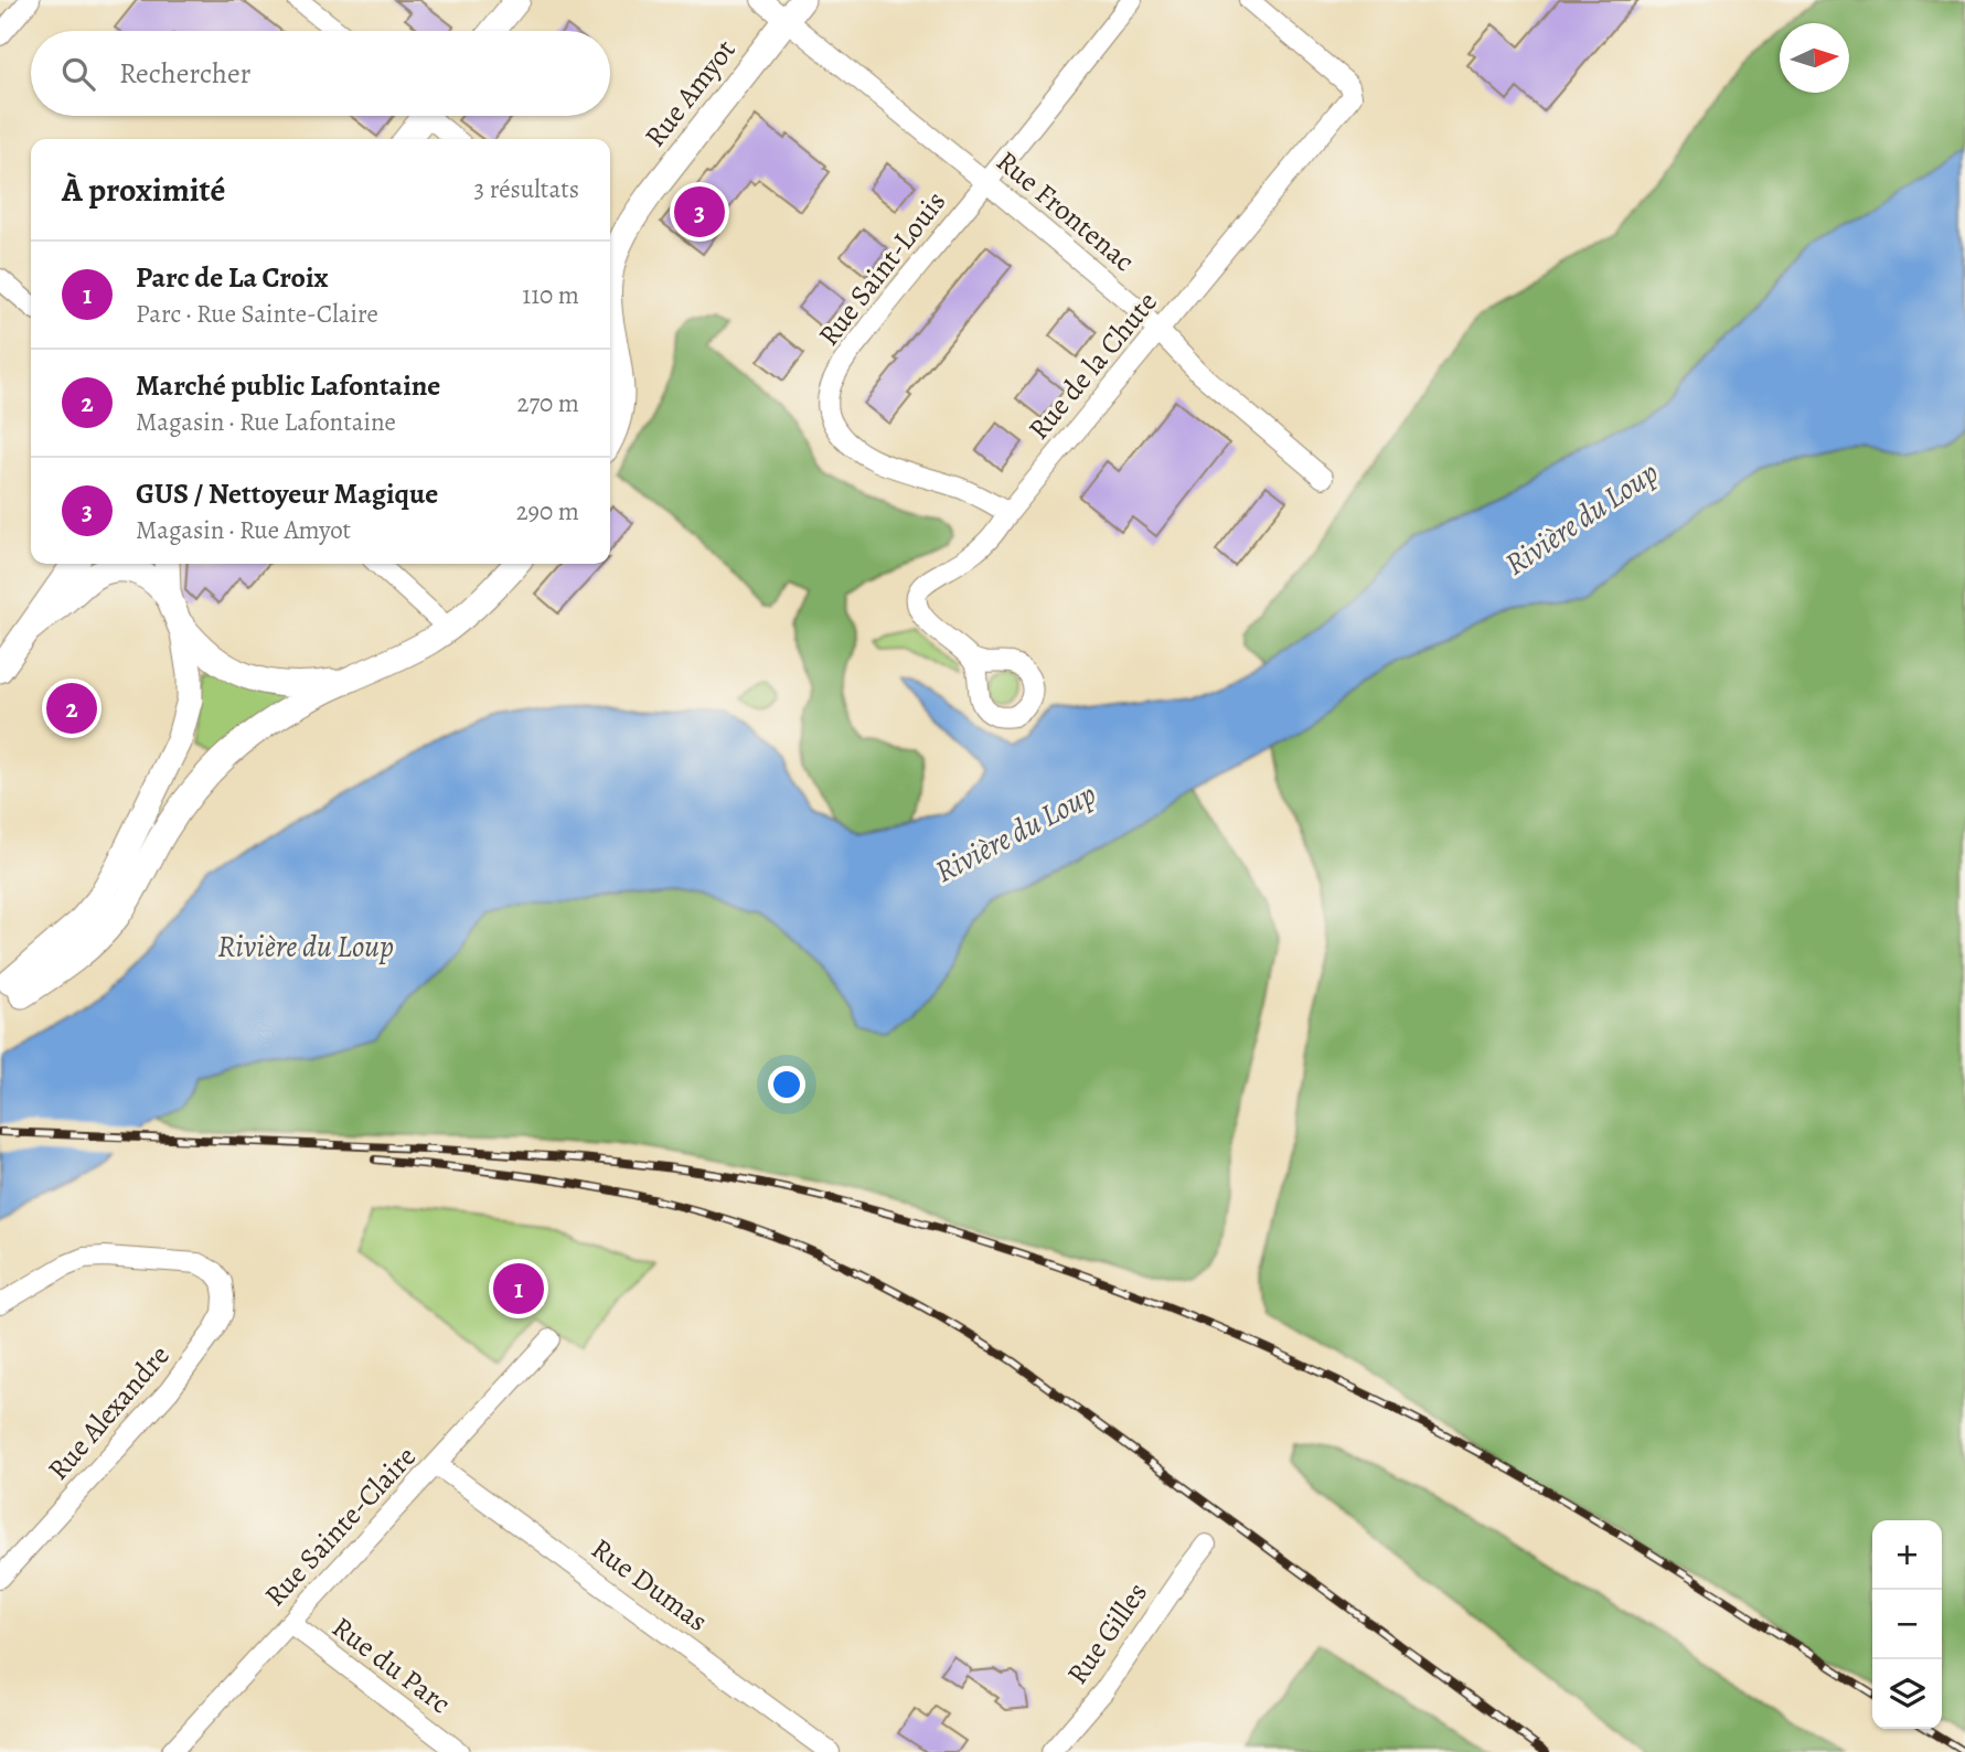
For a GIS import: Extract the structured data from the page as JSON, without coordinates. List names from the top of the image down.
{
  "streets": {
    "main road": ["Rue Amyot"],
    "street": [
      "Rue Frontenac",
      "Rue Saint-Louis",
      "Rue de la Chute",
      "Rue Alexandre",
      "Rue Sainte-Claire",
      "Rue Dumas",
      "Rue Gilles",
      "Rue du Parc"
    ]
  },
  "crossings": [
    ["Rue Amyot", "Rue Frontenac"],
    ["Rue Frontenac", "Rue Saint-Louis"],
    ["Rue Frontenac", "Rue de la Chute"],
    ["Rue Saint-Louis", "Rue de la Chute"],
    ["Rue Sainte-Claire", "Rue Dumas"],
    ["Rue Sainte-Claire", "Rue du Parc"]
  ],
  "water": ["Rivière du Loup"],
  "north": "right",
  "page": {
    "search": "Rechercher",
    "heading": ["À proximité", "3 résultats"],
    "pins": ["3", "2", "1"],
    "list": [
      {
        "mark": "1",
        "name": "Parc de La Croix",
        "note": "Parc · Rue Sainte-Claire",
        "value": "110 m"
      },
      {
        "mark": "2",
        "name": "Marché public Lafontaine",
        "note": "Magasin · Rue Lafontaine",
        "value": "270 m"
      },
      {
        "mark": "3",
        "name": "GUS / Nettoyeur Magique",
        "note": "Magasin · Rue Amyot",
        "value": "290 m"
      }
    ],
    "map_buttons": ["+", "−"]
  }
}
